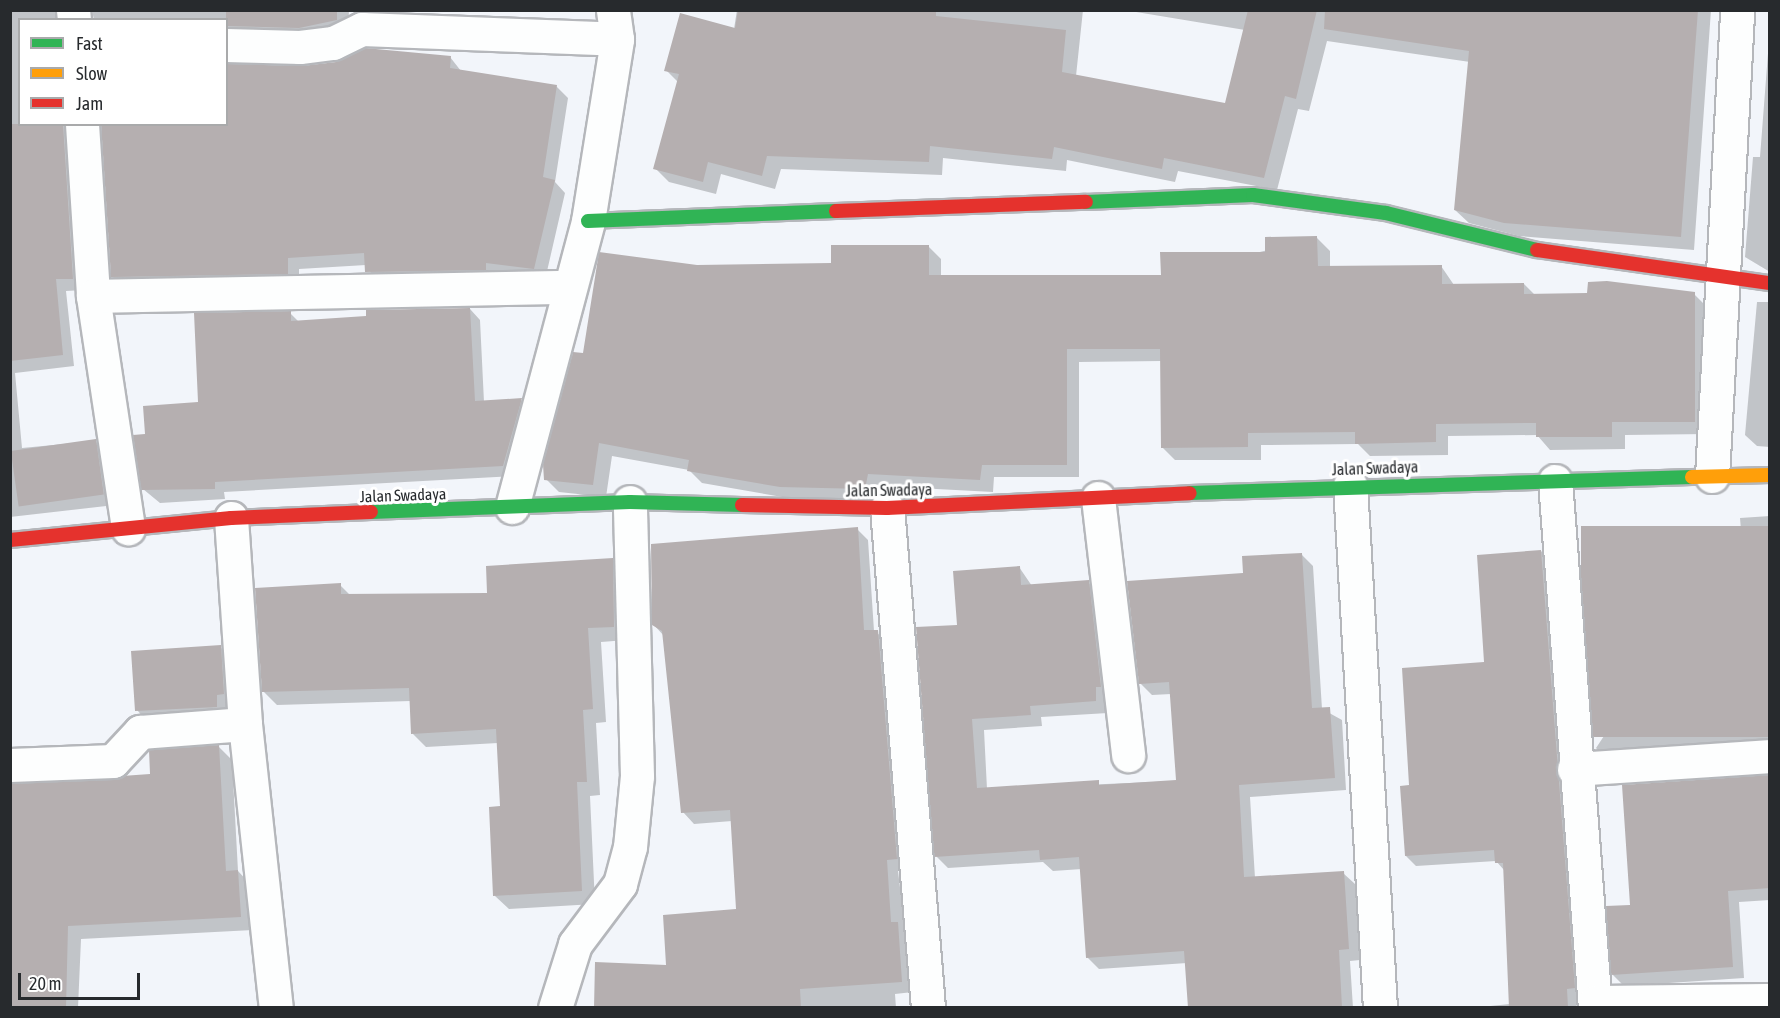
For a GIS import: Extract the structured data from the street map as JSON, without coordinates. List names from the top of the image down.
{
  "streets": {
    "street": ["Jalan Swadaya"]
  },
  "legend": ["Fast", "Slow", "Jam"],
  "scale_bar": "20 m"
}
